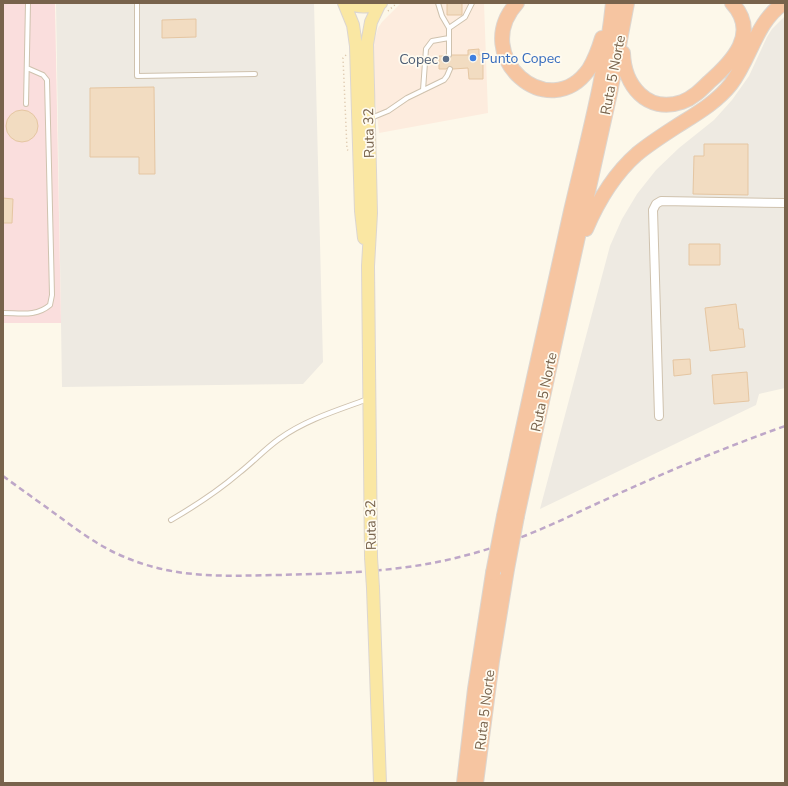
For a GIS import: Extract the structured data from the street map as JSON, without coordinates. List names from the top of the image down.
{
  "streets": {
    "highway": ["Ruta 5 Norte"],
    "main road": ["Ruta 32"]
  },
  "places": ["Punto Copec", "Copec"]
}
